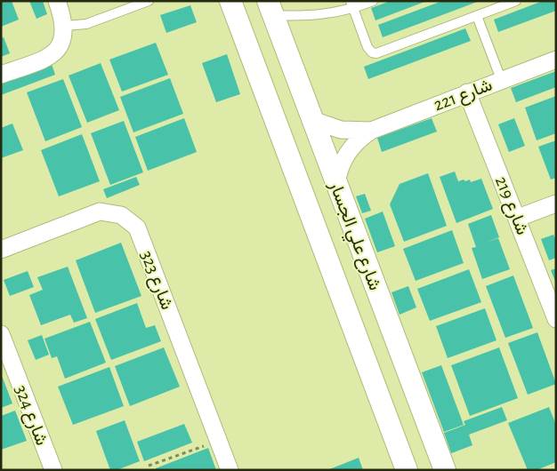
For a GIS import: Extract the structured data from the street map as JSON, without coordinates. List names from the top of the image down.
{
  "streets": {
    "street": [
      "شارع 221",
      "شارع 219",
      "شارع علي الجسار",
      "شارع 323",
      "شارع 324"
    ]
  },
  "crossings": [
    ["شارع 221", "شارع 219"],
    ["شارع 221", "شارع علي الجسار"]
  ]
}
